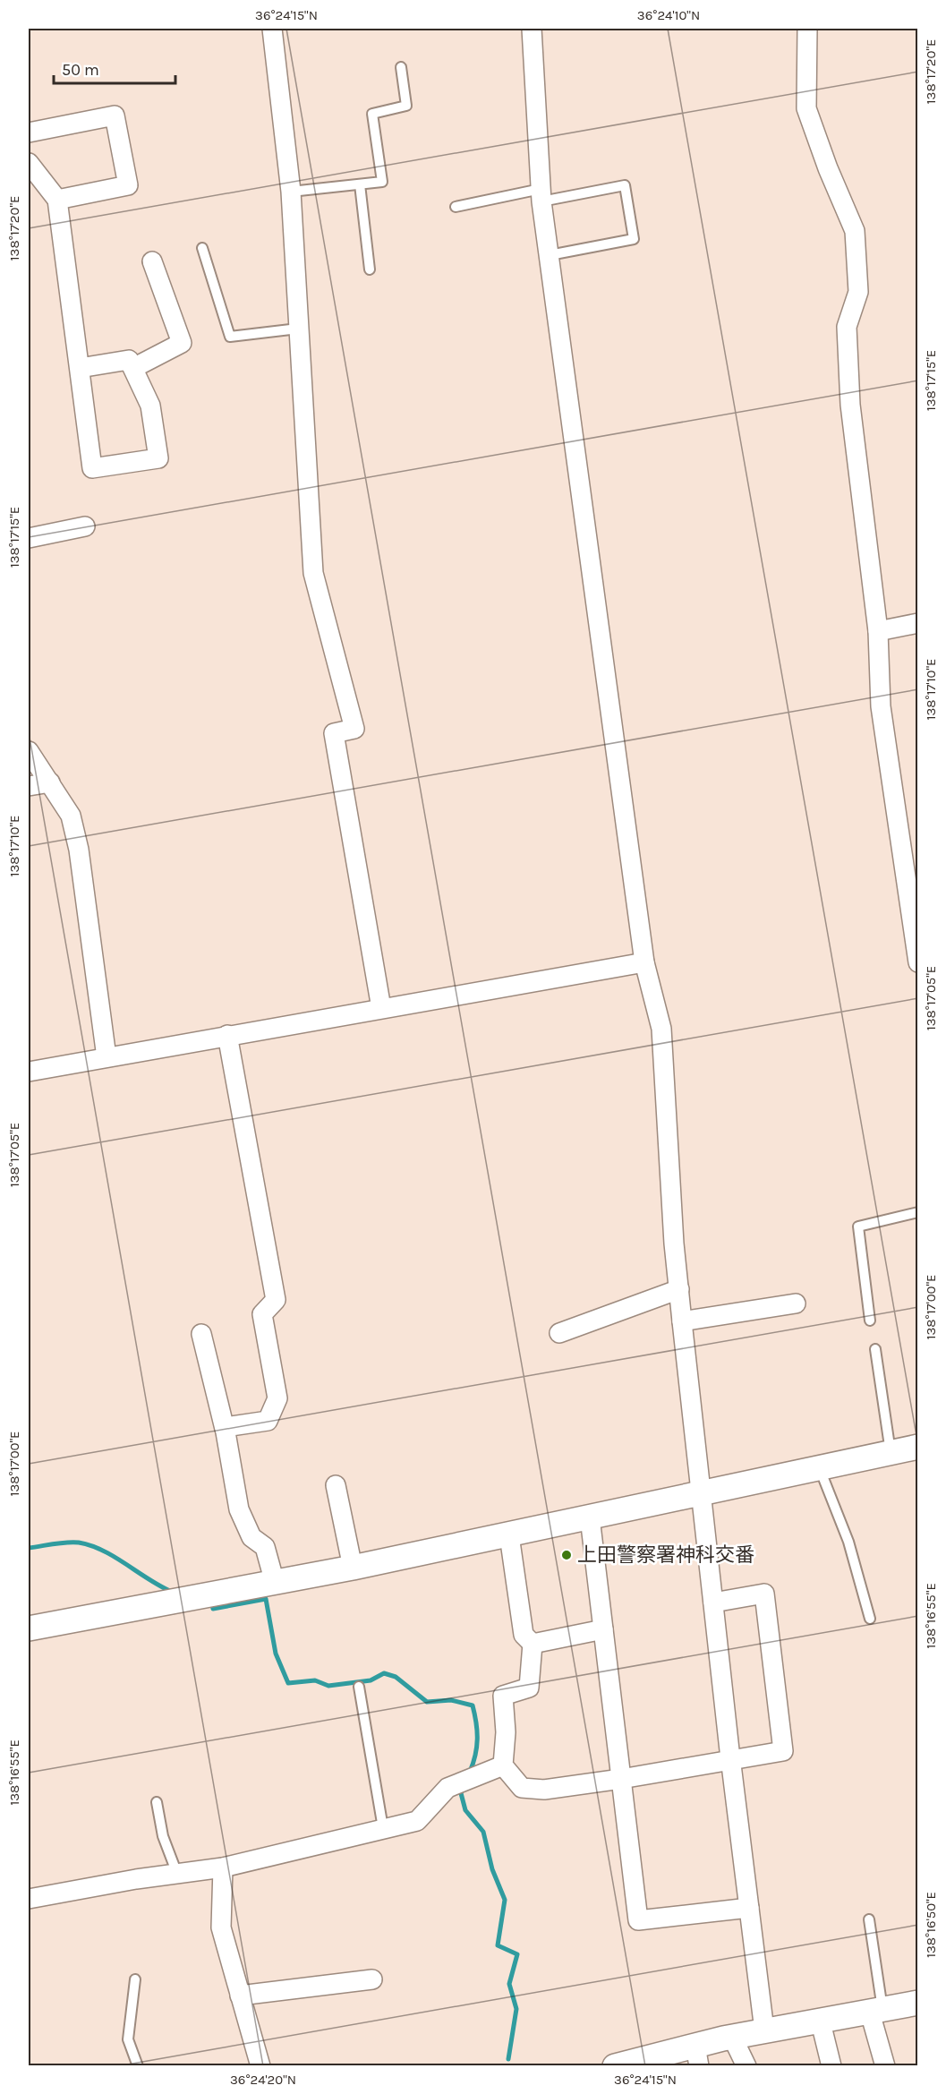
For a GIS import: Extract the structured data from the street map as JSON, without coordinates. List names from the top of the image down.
{
  "places": ["上田警察署神科交番"],
  "scale_bar": "50 m",
  "coordinates": [
    "36°24'15\"N",
    "36°24'10\"N",
    "138°17'20\"E",
    "138°17'15\"E",
    "138°17'10\"E",
    "138°17'05\"E",
    "138°17'00\"E",
    "138°16'55\"E",
    "138°16'50\"E",
    "36°24'20\"N"
  ]
}
